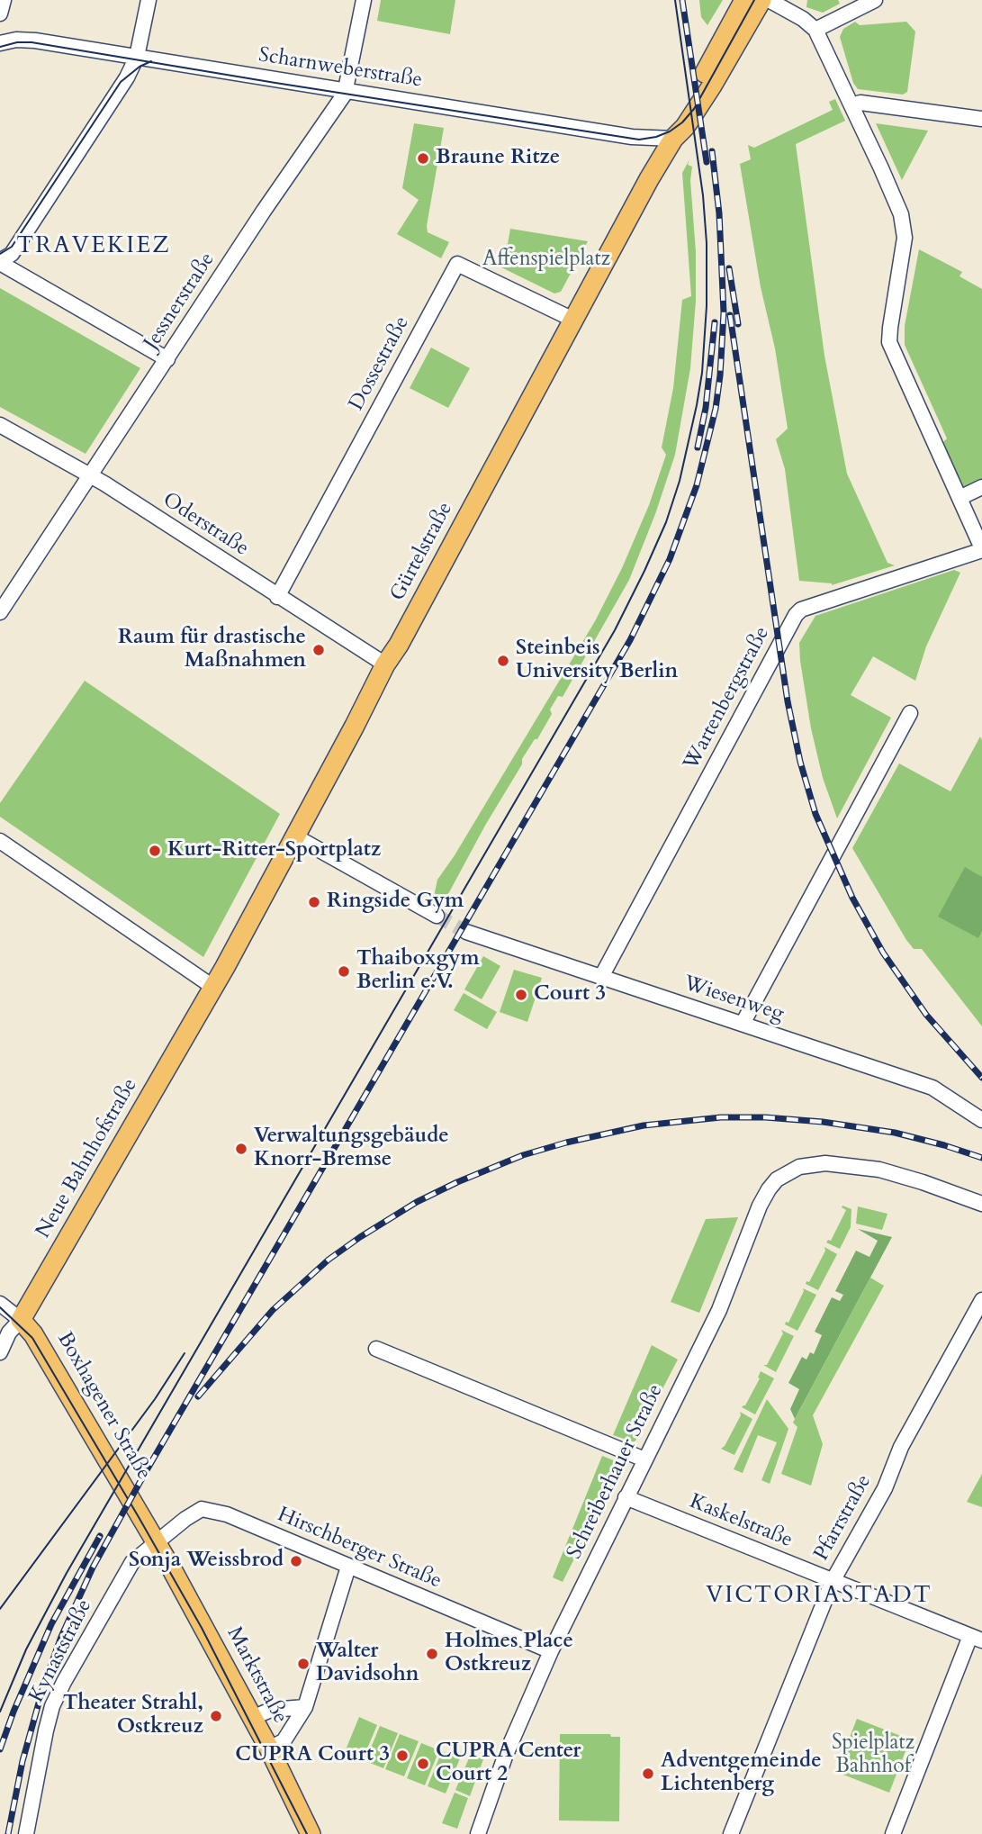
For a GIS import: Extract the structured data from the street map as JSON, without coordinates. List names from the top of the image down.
{
  "streets": {
    "main road": [
      "Gürtelstraße",
      "Neue Bahnhofstraße",
      "Boxhagener Straße",
      "Marktstraße"
    ],
    "street": [
      "Scharnweberstraße",
      "Jessnerstraße",
      "Dossestraße",
      "Oderstraße",
      "Wartenbergstraße",
      "Wiesenweg",
      "Schreiberhauer Straße",
      "Pfarrstraße",
      "Kaskelstraße",
      "Hirschberger Straße",
      "Kynaststraße"
    ]
  },
  "crossings": [
    ["Scharnweberstraße", "Jessnerstraße"],
    ["Scharnweberstraße", "Gürtelstraße"],
    ["Jessnerstraße", "Oderstraße"],
    ["Dossestraße", "Oderstraße"],
    ["Dossestraße", "Gürtelstraße"],
    ["Oderstraße", "Gürtelstraße"],
    ["Gürtelstraße", "Neue Bahnhofstraße"],
    ["Wartenbergstraße", "Wiesenweg"],
    ["Neue Bahnhofstraße", "Boxhagener Straße"],
    ["Boxhagener Straße", "Hirschberger Straße"],
    ["Boxhagener Straße", "Kynaststraße"],
    ["Boxhagener Straße", "Marktstraße"],
    ["Schreiberhauer Straße", "Kaskelstraße"],
    ["Schreiberhauer Straße", "Hirschberger Straße"],
    ["Pfarrstraße", "Kaskelstraße"],
    ["Hirschberger Straße", "Kynaststraße"],
    ["Hirschberger Straße", "Marktstraße"],
    ["Kynaststraße", "Marktstraße"]
  ],
  "districts": ["TRAVEKIEZ", "VICTORIASTADT"],
  "parks": ["Affenspielplatz", "Spielplatz Bahnhof"],
  "places": [
    "Braune Ritze",
    "Raum für drastische Maßnahmen",
    "Steinbeis University Berlin",
    "Kurt-Ritter-Sportplatz",
    "Ringside Gym",
    "Thaiboxgym Berlin e.V.",
    "Court 3",
    "Verwaltungsgebäude Knorr-Bremse",
    "Sonja Weissbrod",
    "Holmes Place Ostkreuz",
    "Walter Davidsohn",
    "Theater Strahl, Ostkreuz",
    "CUPRA Court 3",
    "CUPRA Center Court 2",
    "Adventgemeinde Lichtenberg"
  ]
}
